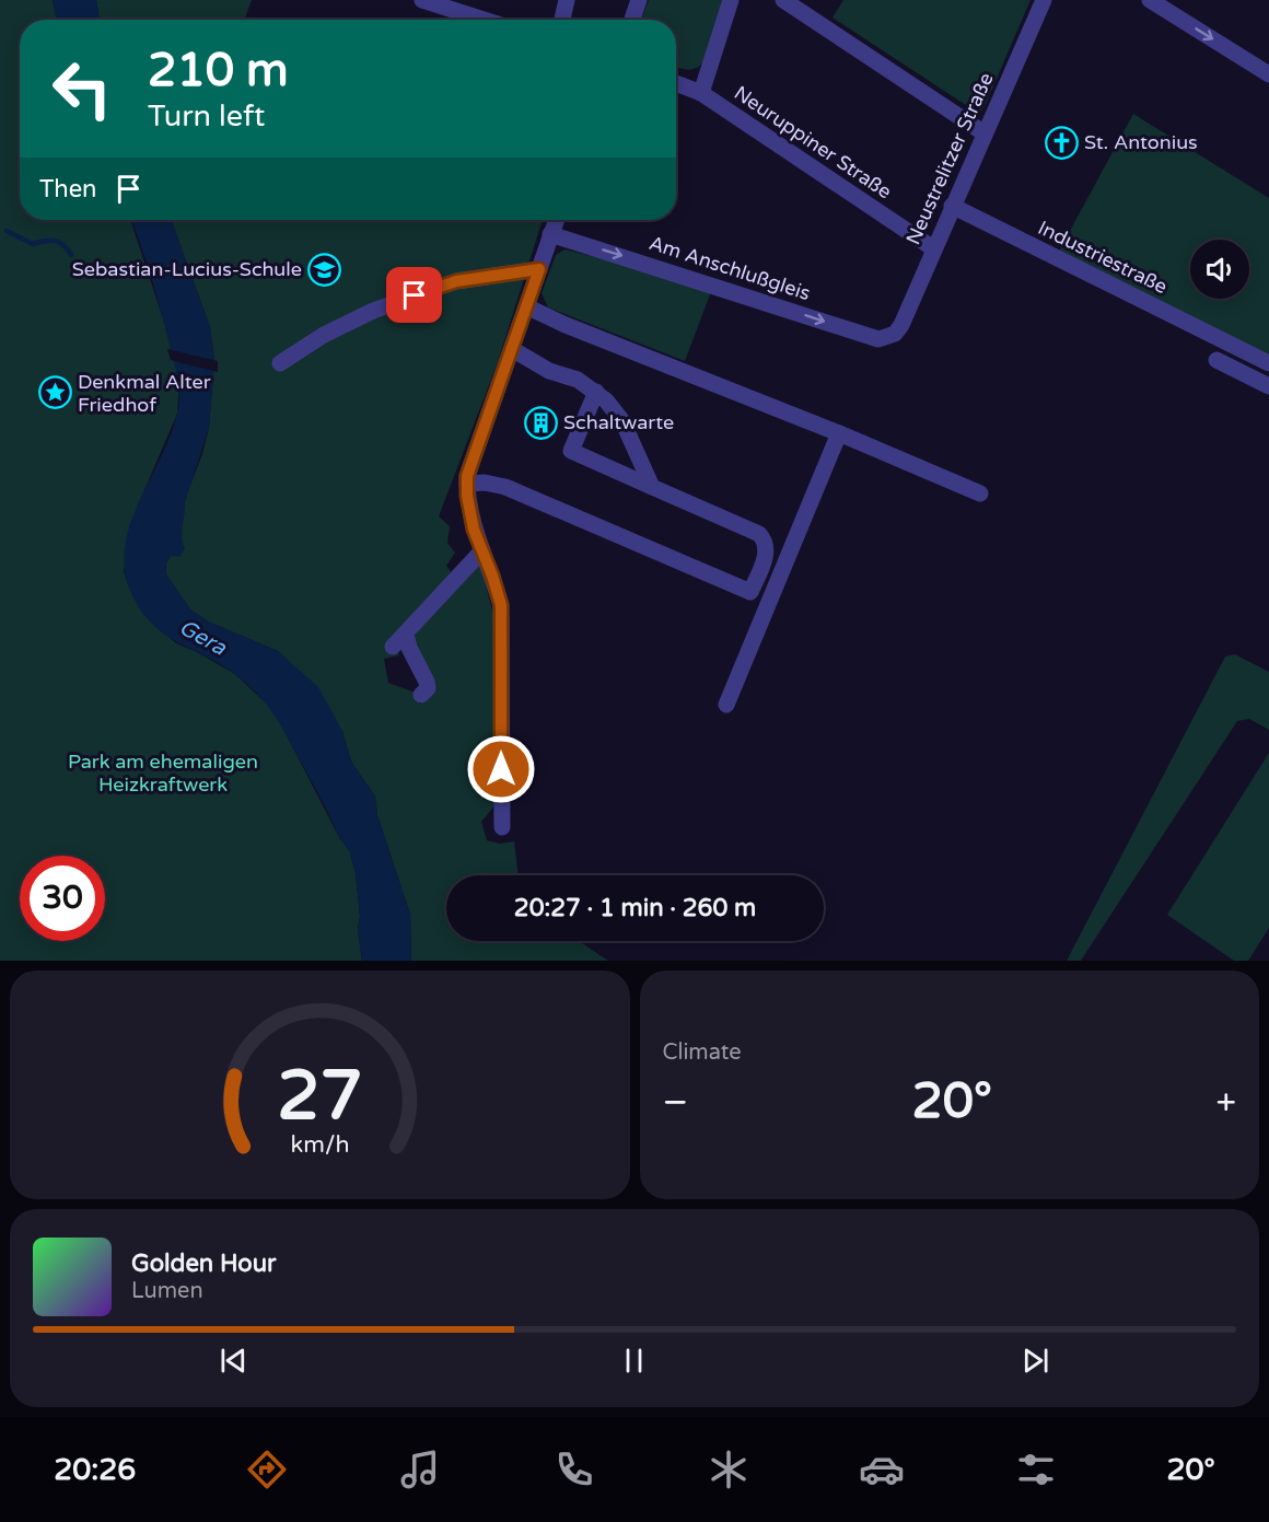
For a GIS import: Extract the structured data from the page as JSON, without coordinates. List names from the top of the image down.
{
  "streets": {
    "street": [
      "Neuruppiner Straße",
      "Neustrelitzer Straße",
      "Industriestraße",
      "Am Anschlußgleis"
    ]
  },
  "crossings": [
    ["Neuruppiner Straße", "Neustrelitzer Straße"],
    ["Neustrelitzer Straße", "Industriestraße"],
    ["Neustrelitzer Straße", "Am Anschlußgleis"]
  ],
  "water": ["Gera"],
  "parks": ["Park am ehemaligen Heizkraftwerk"],
  "places": {
    "church": ["St. Antonius"],
    "school or university": ["Sebastian-Lucius-Schule"],
    "place": ["Denkmal Alter Friedhof"],
    "building": ["Schaltwarte"]
  },
  "page": {
    "turn": ["210 m", "Turn left"],
    "then": "Then",
    "limit": "30",
    "trip": "20:27 · 1 min · 260 m",
    "tile": "Climate",
    "heat": ["−", "20°", "+"],
    "song": ["Golden Hour", "Lumen"],
    "tabs": ["20:26", "20°"],
    "gauge": ["27", "km/h"]
  }
}
